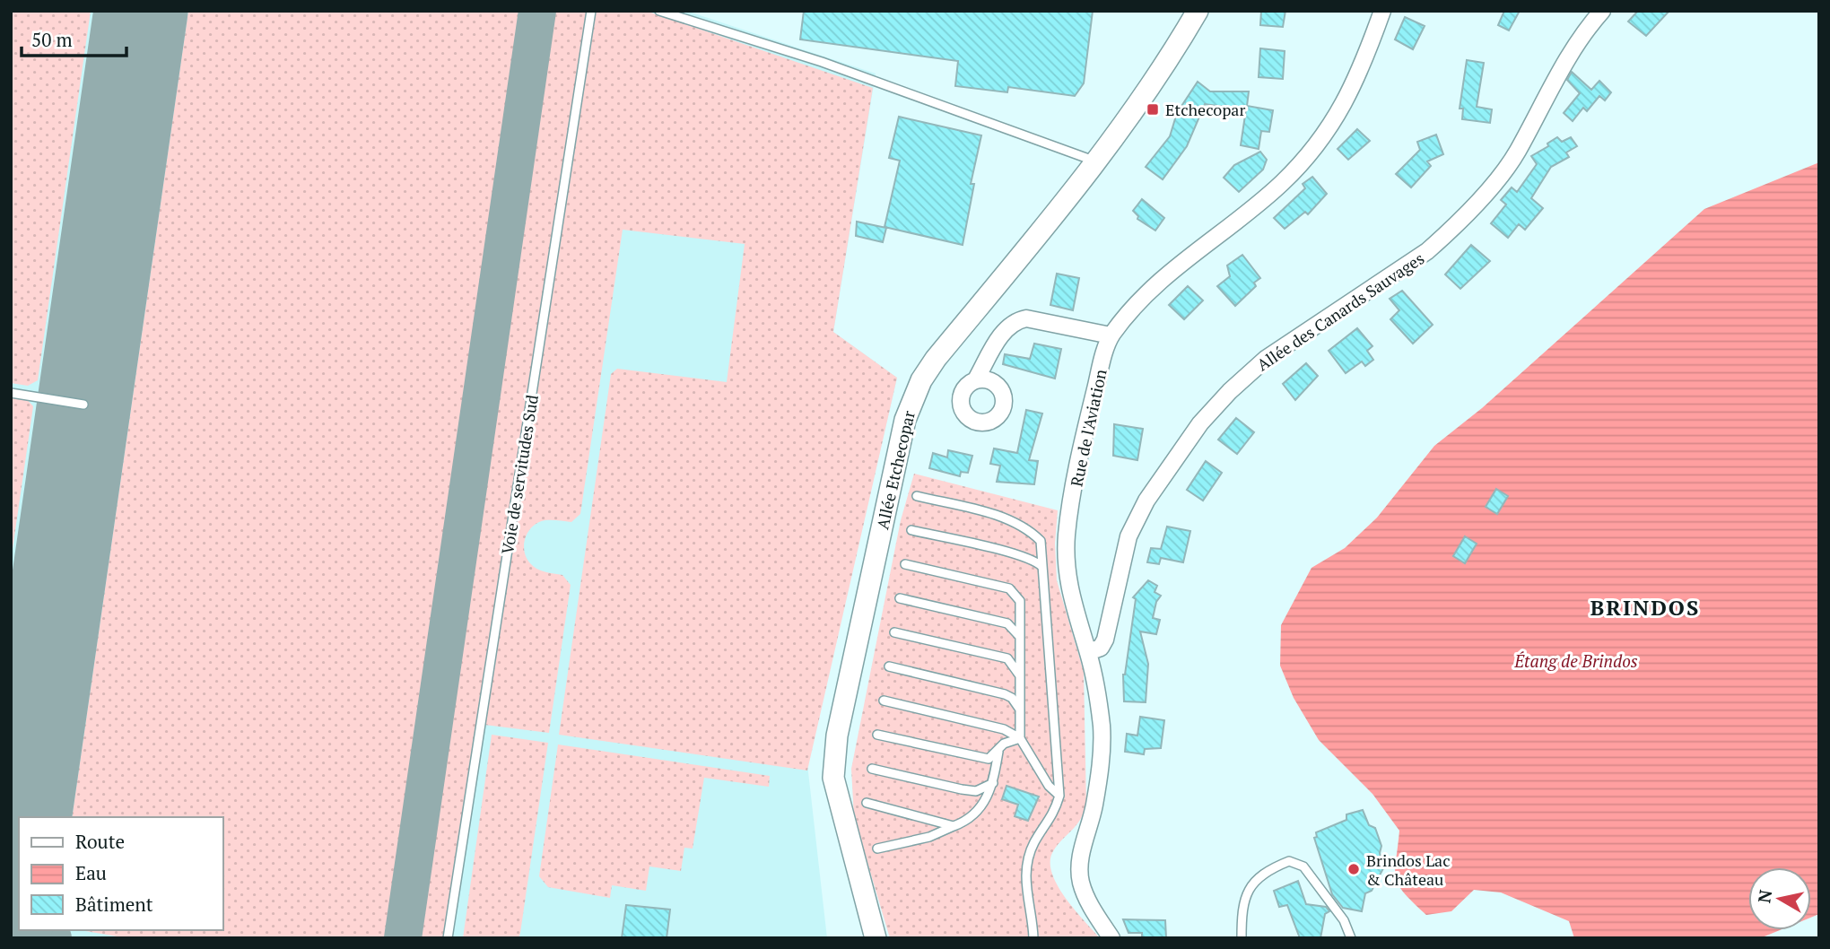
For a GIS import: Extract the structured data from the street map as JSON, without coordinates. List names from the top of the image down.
{
  "streets": {
    "street": ["Allée des Canards Sauvages", "Rue de l'Aviation", "Allée Etchecopar"],
    "lane": ["Voie de servitudes Sud"]
  },
  "crossings": [
    ["Allée des Canards Sauvages", "Rue de l'Aviation"]
  ],
  "districts": ["BRINDOS"],
  "water": ["Étang de Brindos"],
  "places": {
    "transit": ["Etchecopar"],
    "other": ["Brindos Lac & Château"]
  },
  "legend": ["Route", "Eau", "Bâtiment"],
  "scale_bar": "50 m",
  "north": "left"
}
